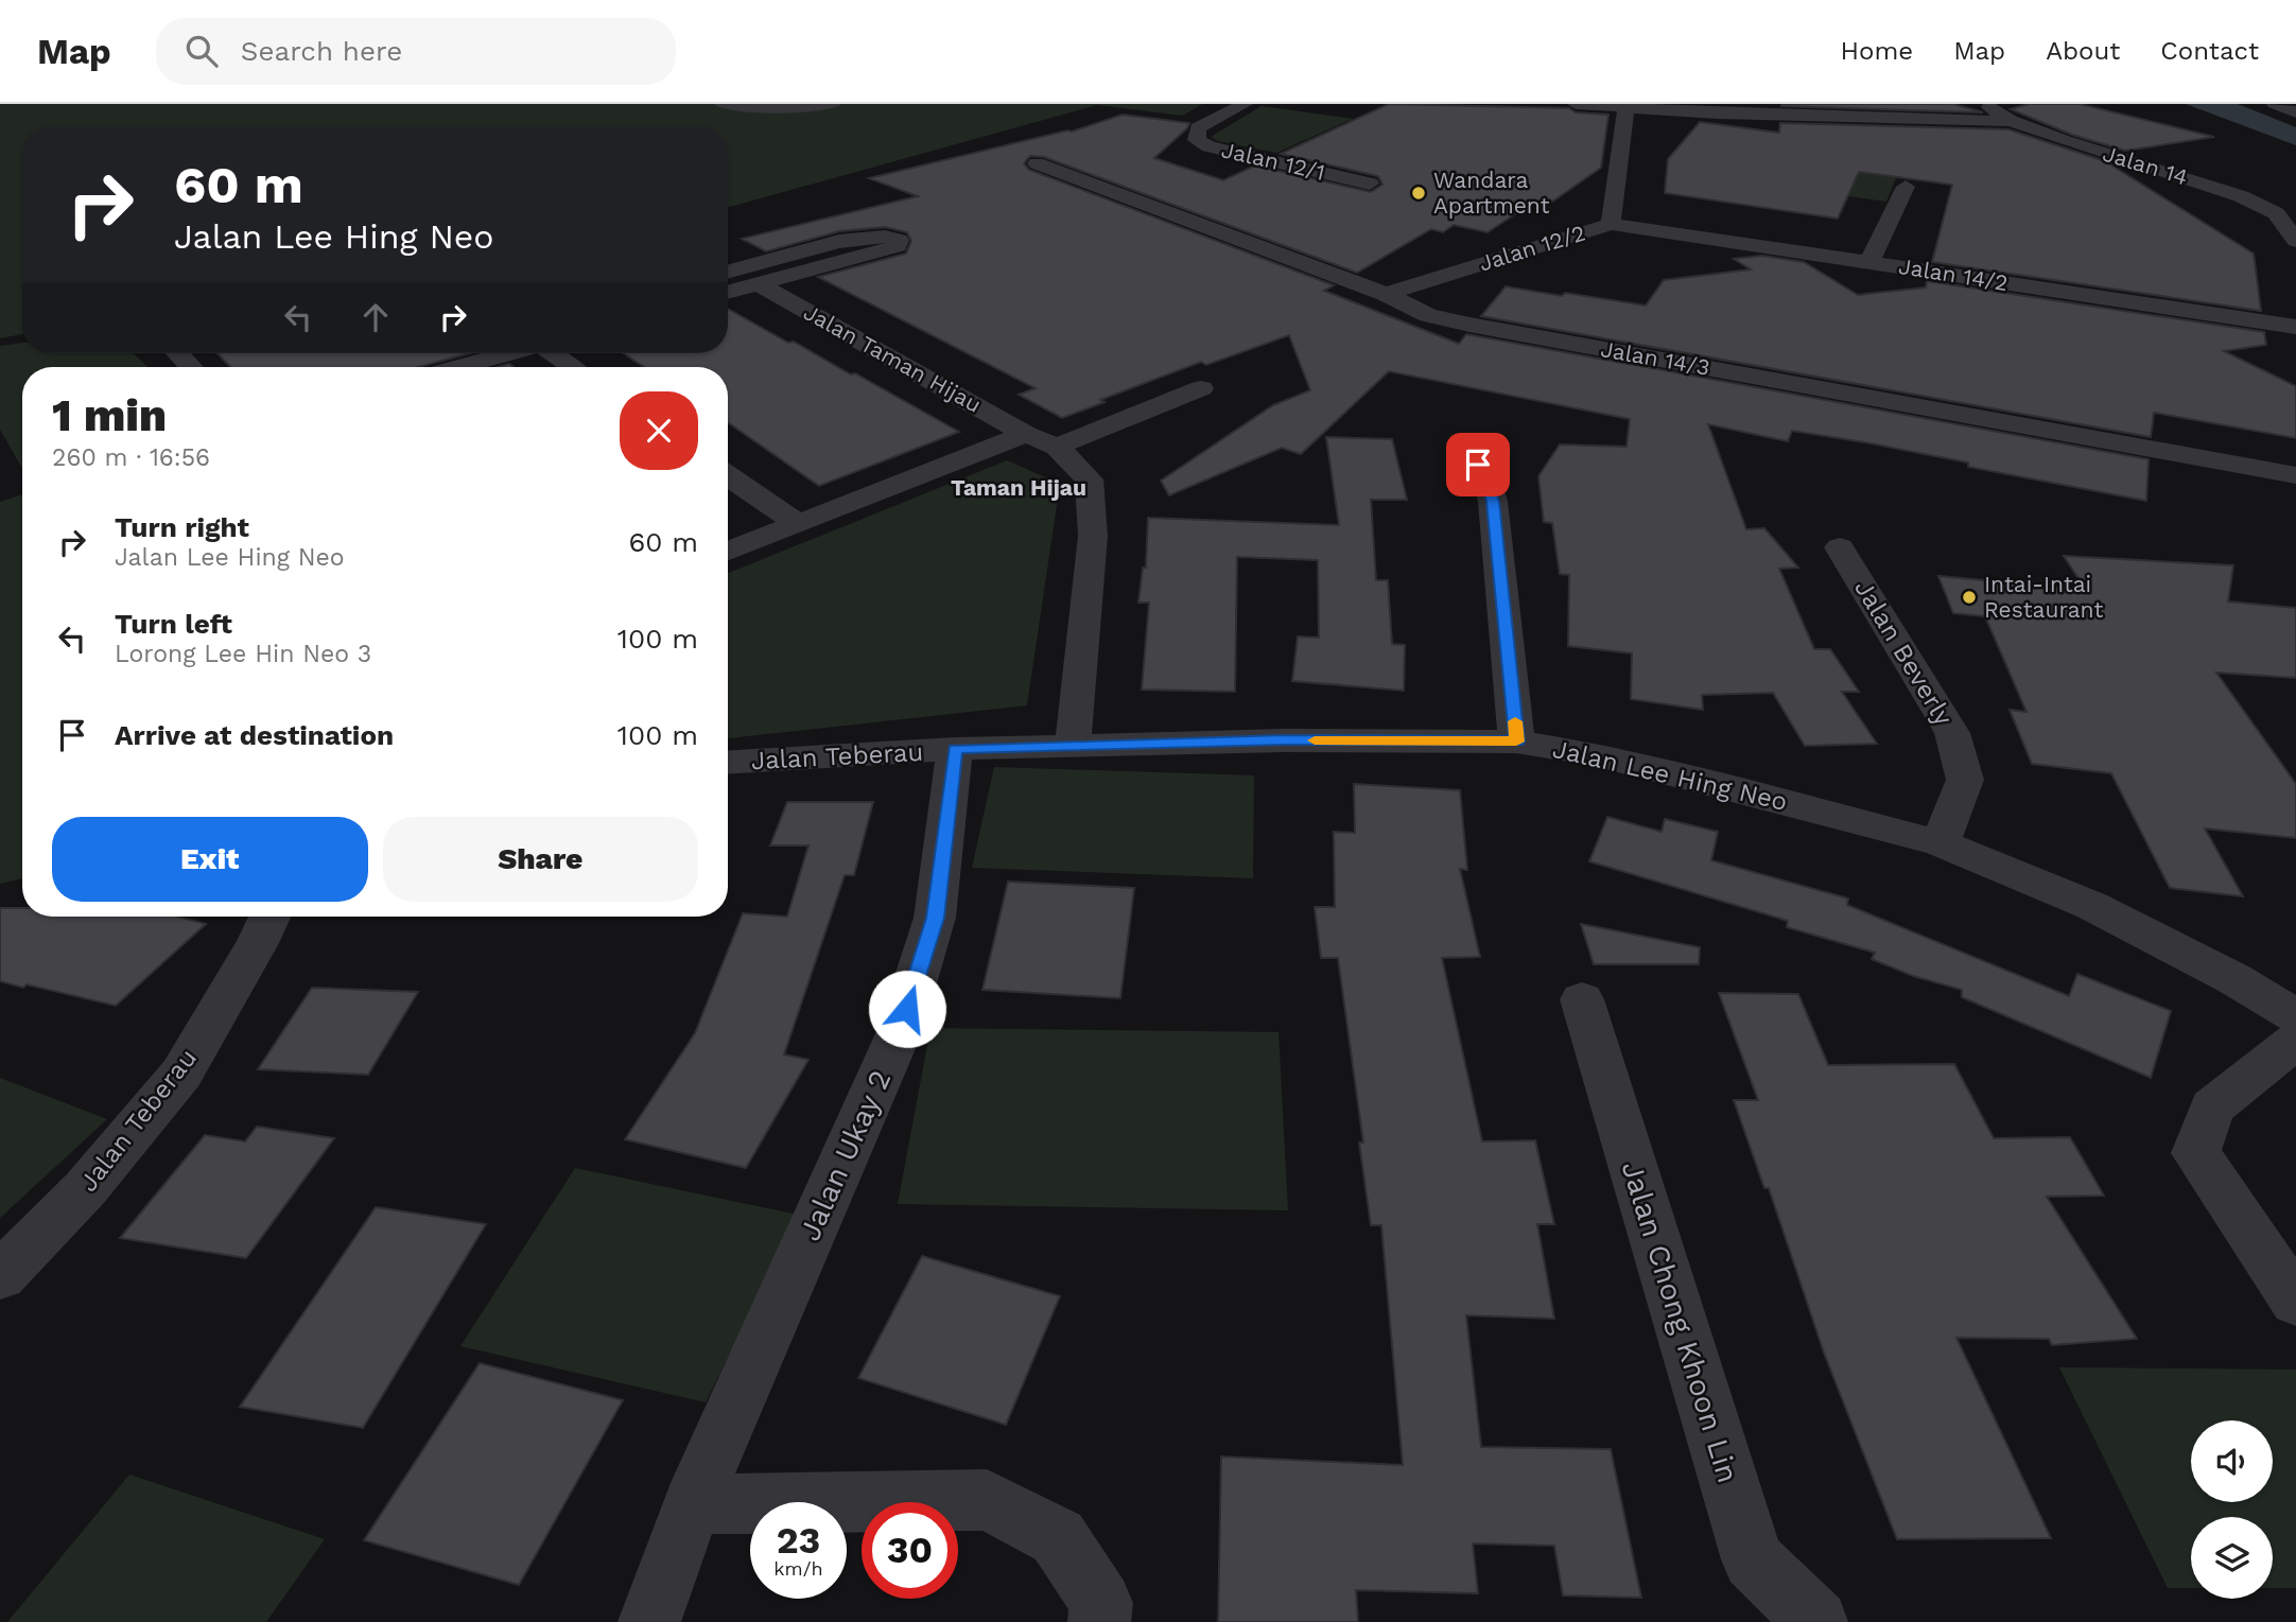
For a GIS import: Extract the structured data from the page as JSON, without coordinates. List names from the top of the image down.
{
  "streets": {
    "street": [
      "Jalan 12/1",
      "Jalan 14",
      "Jalan 12/2",
      "Jalan 14/2",
      "Jalan Taman Hijau",
      "Jalan 14/3",
      "Jalan Beverly",
      "Jalan Teberau",
      "Jalan Lee Hing Neo",
      "Jalan Ukay 2",
      "Jalan Chong Khoon Lin"
    ]
  },
  "crossings": [
    ["Jalan 12/2", "Jalan 14/2"],
    ["Jalan 12/2", "Jalan 14/3"],
    ["Jalan Taman Hijau", "Jalan Lee Hing Neo"],
    ["Jalan Beverly", "Jalan Lee Hing Neo"],
    ["Jalan Teberau", "Jalan Lee Hing Neo"],
    ["Jalan Teberau", "Jalan Ukay 2"],
    ["Jalan Lee Hing Neo", "Jalan Ukay 2"]
  ],
  "districts": ["Taman Hijau"],
  "places": ["Wandara Apartment", "Intai-Intai Restaurant"],
  "page": {
    "header": "Map",
    "search": "Search here",
    "nav": [
      "Home",
      "Map",
      "About",
      "Contact"
    ],
    "turn": ["60 m", "Jalan Lee Hing Neo"],
    "heading": ["1 min", "260 m · 16:56"],
    "list": [
      {
        "name": "Turn right",
        "note": "Jalan Lee Hing Neo",
        "value": "60 m"
      },
      {
        "name": "Turn left",
        "note": "Lorong Lee Hin Neo 3",
        "value": "100 m"
      },
      {
        "name": "Arrive at destination",
        "value": "100 m"
      }
    ],
    "buttons": ["Exit", "Share"],
    "speed": "23 km/h",
    "limit": "30"
  }
}
